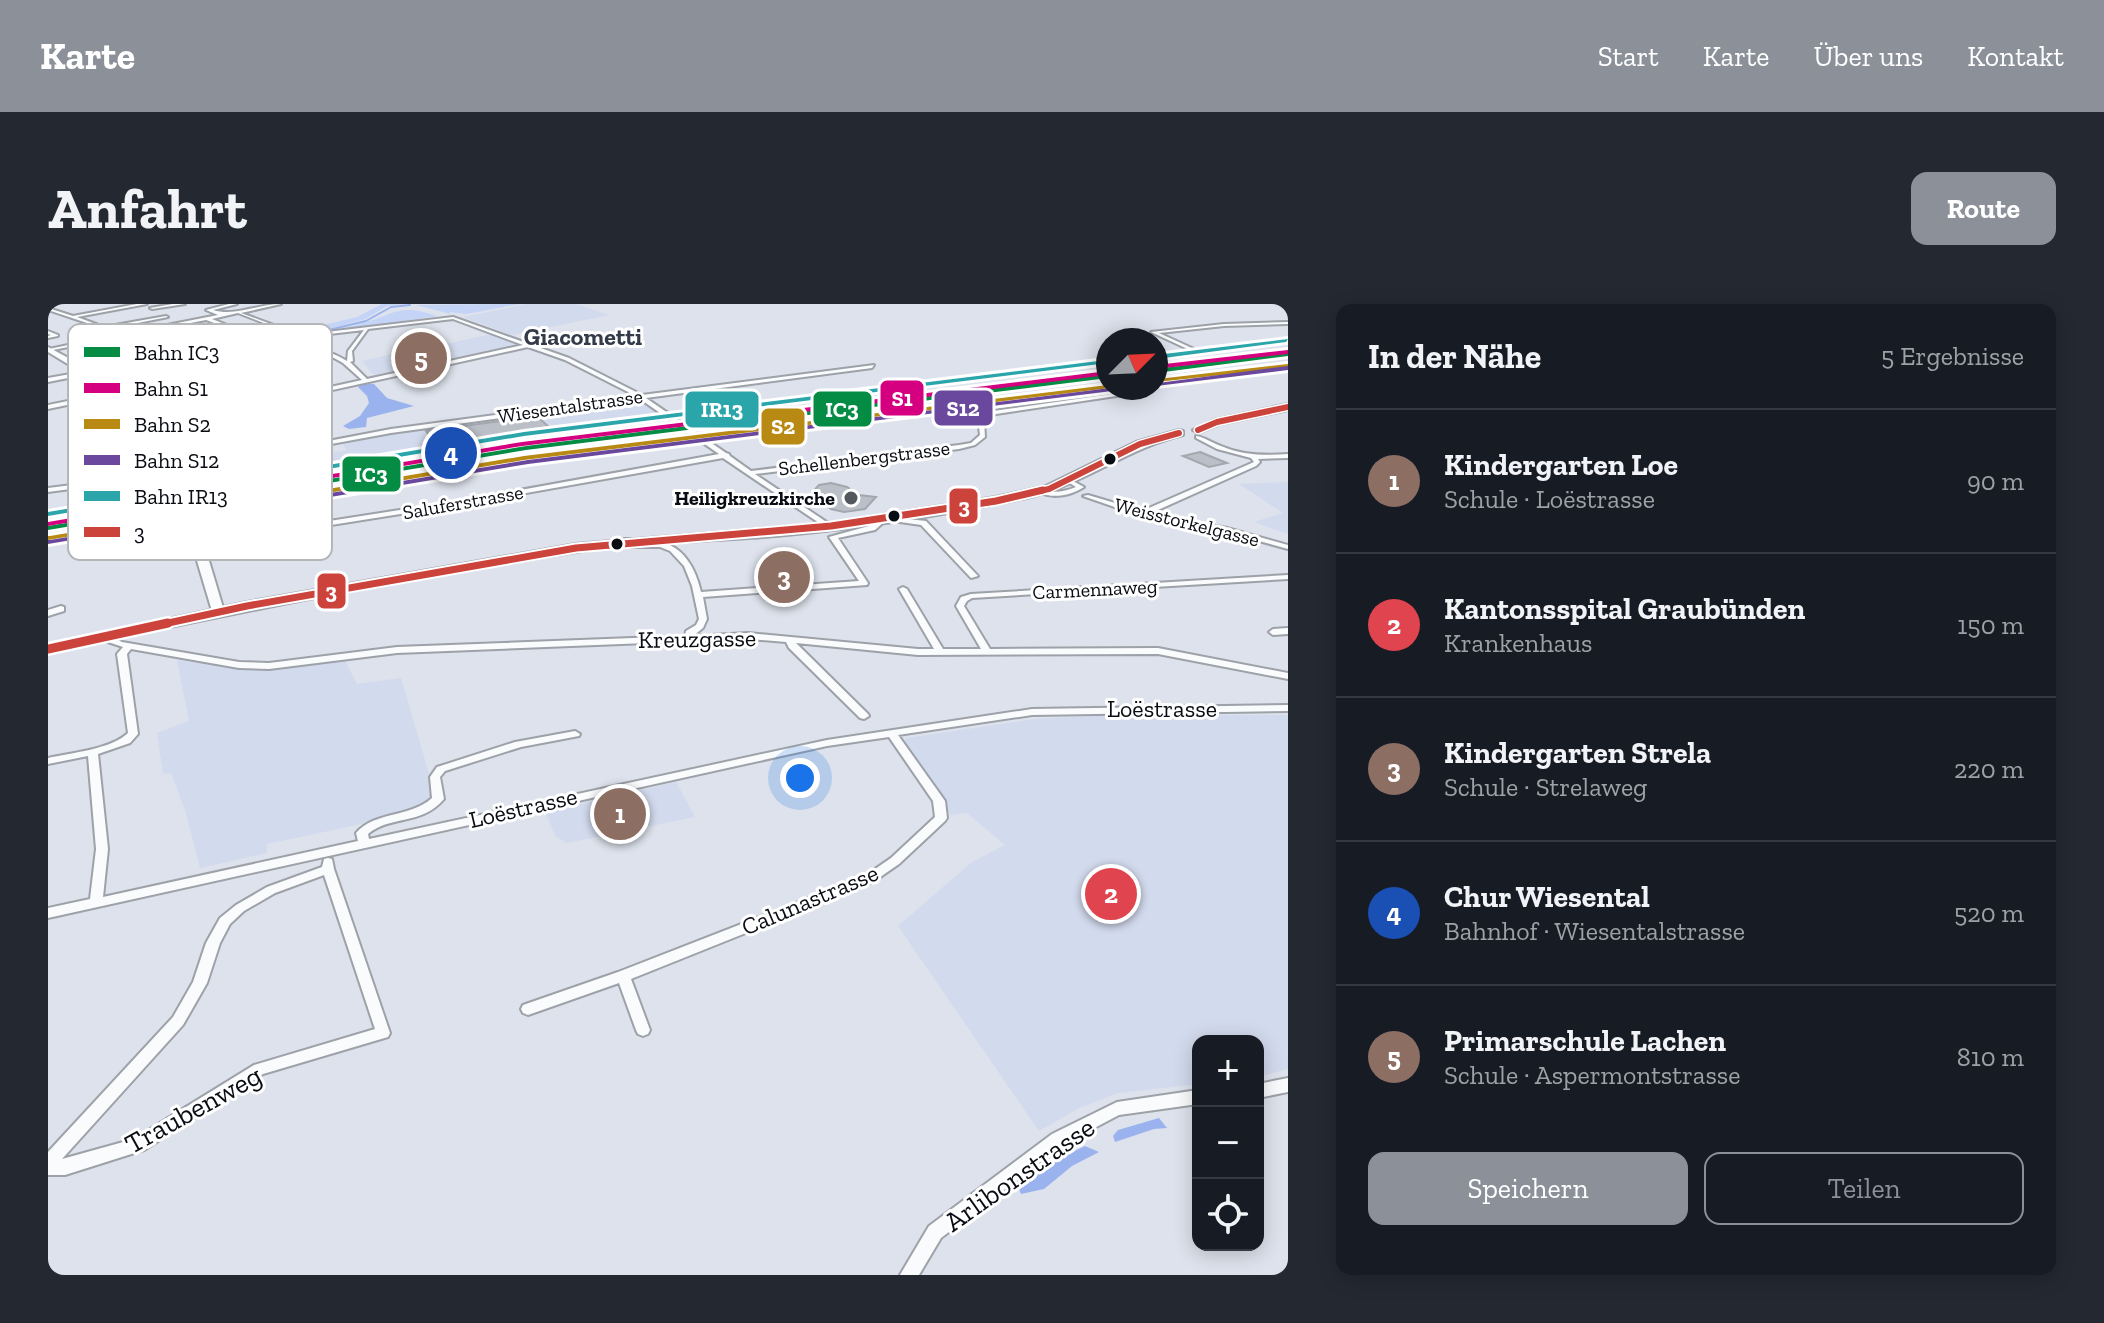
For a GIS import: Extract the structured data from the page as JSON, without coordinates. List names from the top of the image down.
{
  "streets": {
    "street": [
      "Wiesentalstrasse",
      "Schellenbergstrasse",
      "Saluferstrasse",
      "Weisstorkelgasse",
      "Carmennaweg",
      "Kreuzgasse",
      "Loëstrasse",
      "Calunastrasse",
      "Traubenweg",
      "Arlibonstrasse"
    ]
  },
  "crossings": [
    ["Carmennaweg", "Kreuzgasse"],
    ["Loëstrasse", "Calunastrasse"]
  ],
  "districts": ["Giacometti"],
  "places": ["Heiligkreuzkirche"],
  "lines": [
    "rail line IR13",
    "rail line S1",
    "rail line IC3",
    "rail line S2",
    "rail line S12",
    "transit line 3"
  ],
  "legend": [
    "Bahn IC3",
    "Bahn S1",
    "Bahn S2",
    "Bahn S12",
    "Bahn IR13",
    "3"
  ],
  "north": "top right",
  "page": {
    "header": "Karte",
    "nav": [
      "Start",
      "Karte",
      "Über uns",
      "Kontakt"
    ],
    "buttons": [
      "Route",
      ["Speichern", "Teilen"]
    ],
    "title": "Anfahrt",
    "heading": ["In der Nähe", "5 Ergebnisse"],
    "pins": [
      "5",
      "4",
      "3",
      "1",
      "2"
    ],
    "list": [
      {
        "mark": "1",
        "name": "Kindergarten Loe",
        "note": "Schule · Loëstrasse",
        "value": "90 m"
      },
      {
        "mark": "2",
        "name": "Kantonsspital Graubünden",
        "note": "Krankenhaus",
        "value": "150 m"
      },
      {
        "mark": "3",
        "name": "Kindergarten Strela",
        "note": "Schule · Strelaweg",
        "value": "220 m"
      },
      {
        "mark": "4",
        "name": "Chur Wiesental",
        "note": "Bahnhof · Wiesentalstrasse",
        "value": "520 m"
      },
      {
        "mark": "5",
        "name": "Primarschule Lachen",
        "note": "Schule · Aspermontstrasse",
        "value": "810 m"
      }
    ],
    "map_buttons": ["+", "−"]
  }
}
